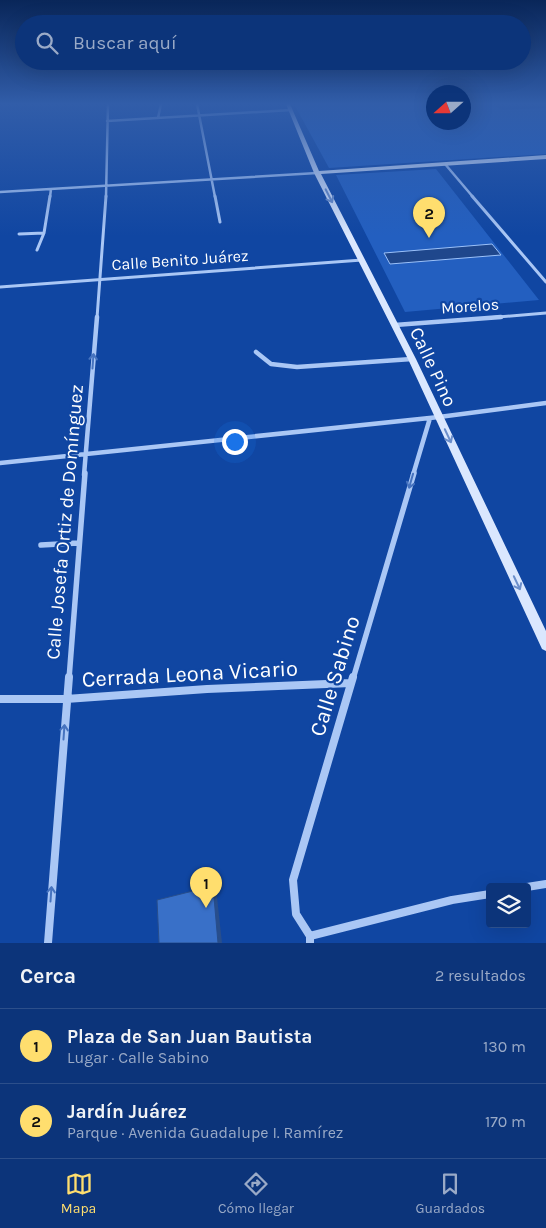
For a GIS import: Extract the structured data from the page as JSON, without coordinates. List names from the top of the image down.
{
  "streets": {
    "street": [
      "Calle Benito Juárez",
      "Morelos",
      "Calle Pino",
      "Calle Josefa Ortiz de Domínguez",
      "Cerrada Leona Vicario",
      "Calle Sabino"
    ]
  },
  "crossings": [
    ["Calle Benito Juárez", "Calle Pino"],
    ["Calle Benito Juárez", "Calle Josefa Ortiz de Domínguez"],
    ["Morelos", "Calle Pino"],
    ["Calle Pino", "Calle Sabino"],
    ["Calle Josefa Ortiz de Domínguez", "Cerrada Leona Vicario"],
    ["Cerrada Leona Vicario", "Calle Sabino"]
  ],
  "one_way": ["Calle Pino", "Calle Josefa Ortiz de Domínguez", "Calle Sabino"],
  "north": "left",
  "page": {
    "search": "Buscar aquí",
    "pins": ["2", "1"],
    "heading": ["Cerca", "2 resultados"],
    "list": [
      {
        "mark": "1",
        "name": "Plaza de San Juan Bautista",
        "note": "Lugar · Calle Sabino",
        "value": "130 m"
      },
      {
        "mark": "2",
        "name": "Jardín Juárez",
        "note": "Parque · Avenida Guadalupe I. Ramírez",
        "value": "170 m"
      }
    ],
    "nav": ["Mapa", "Cómo llegar", "Guardados"]
  }
}
